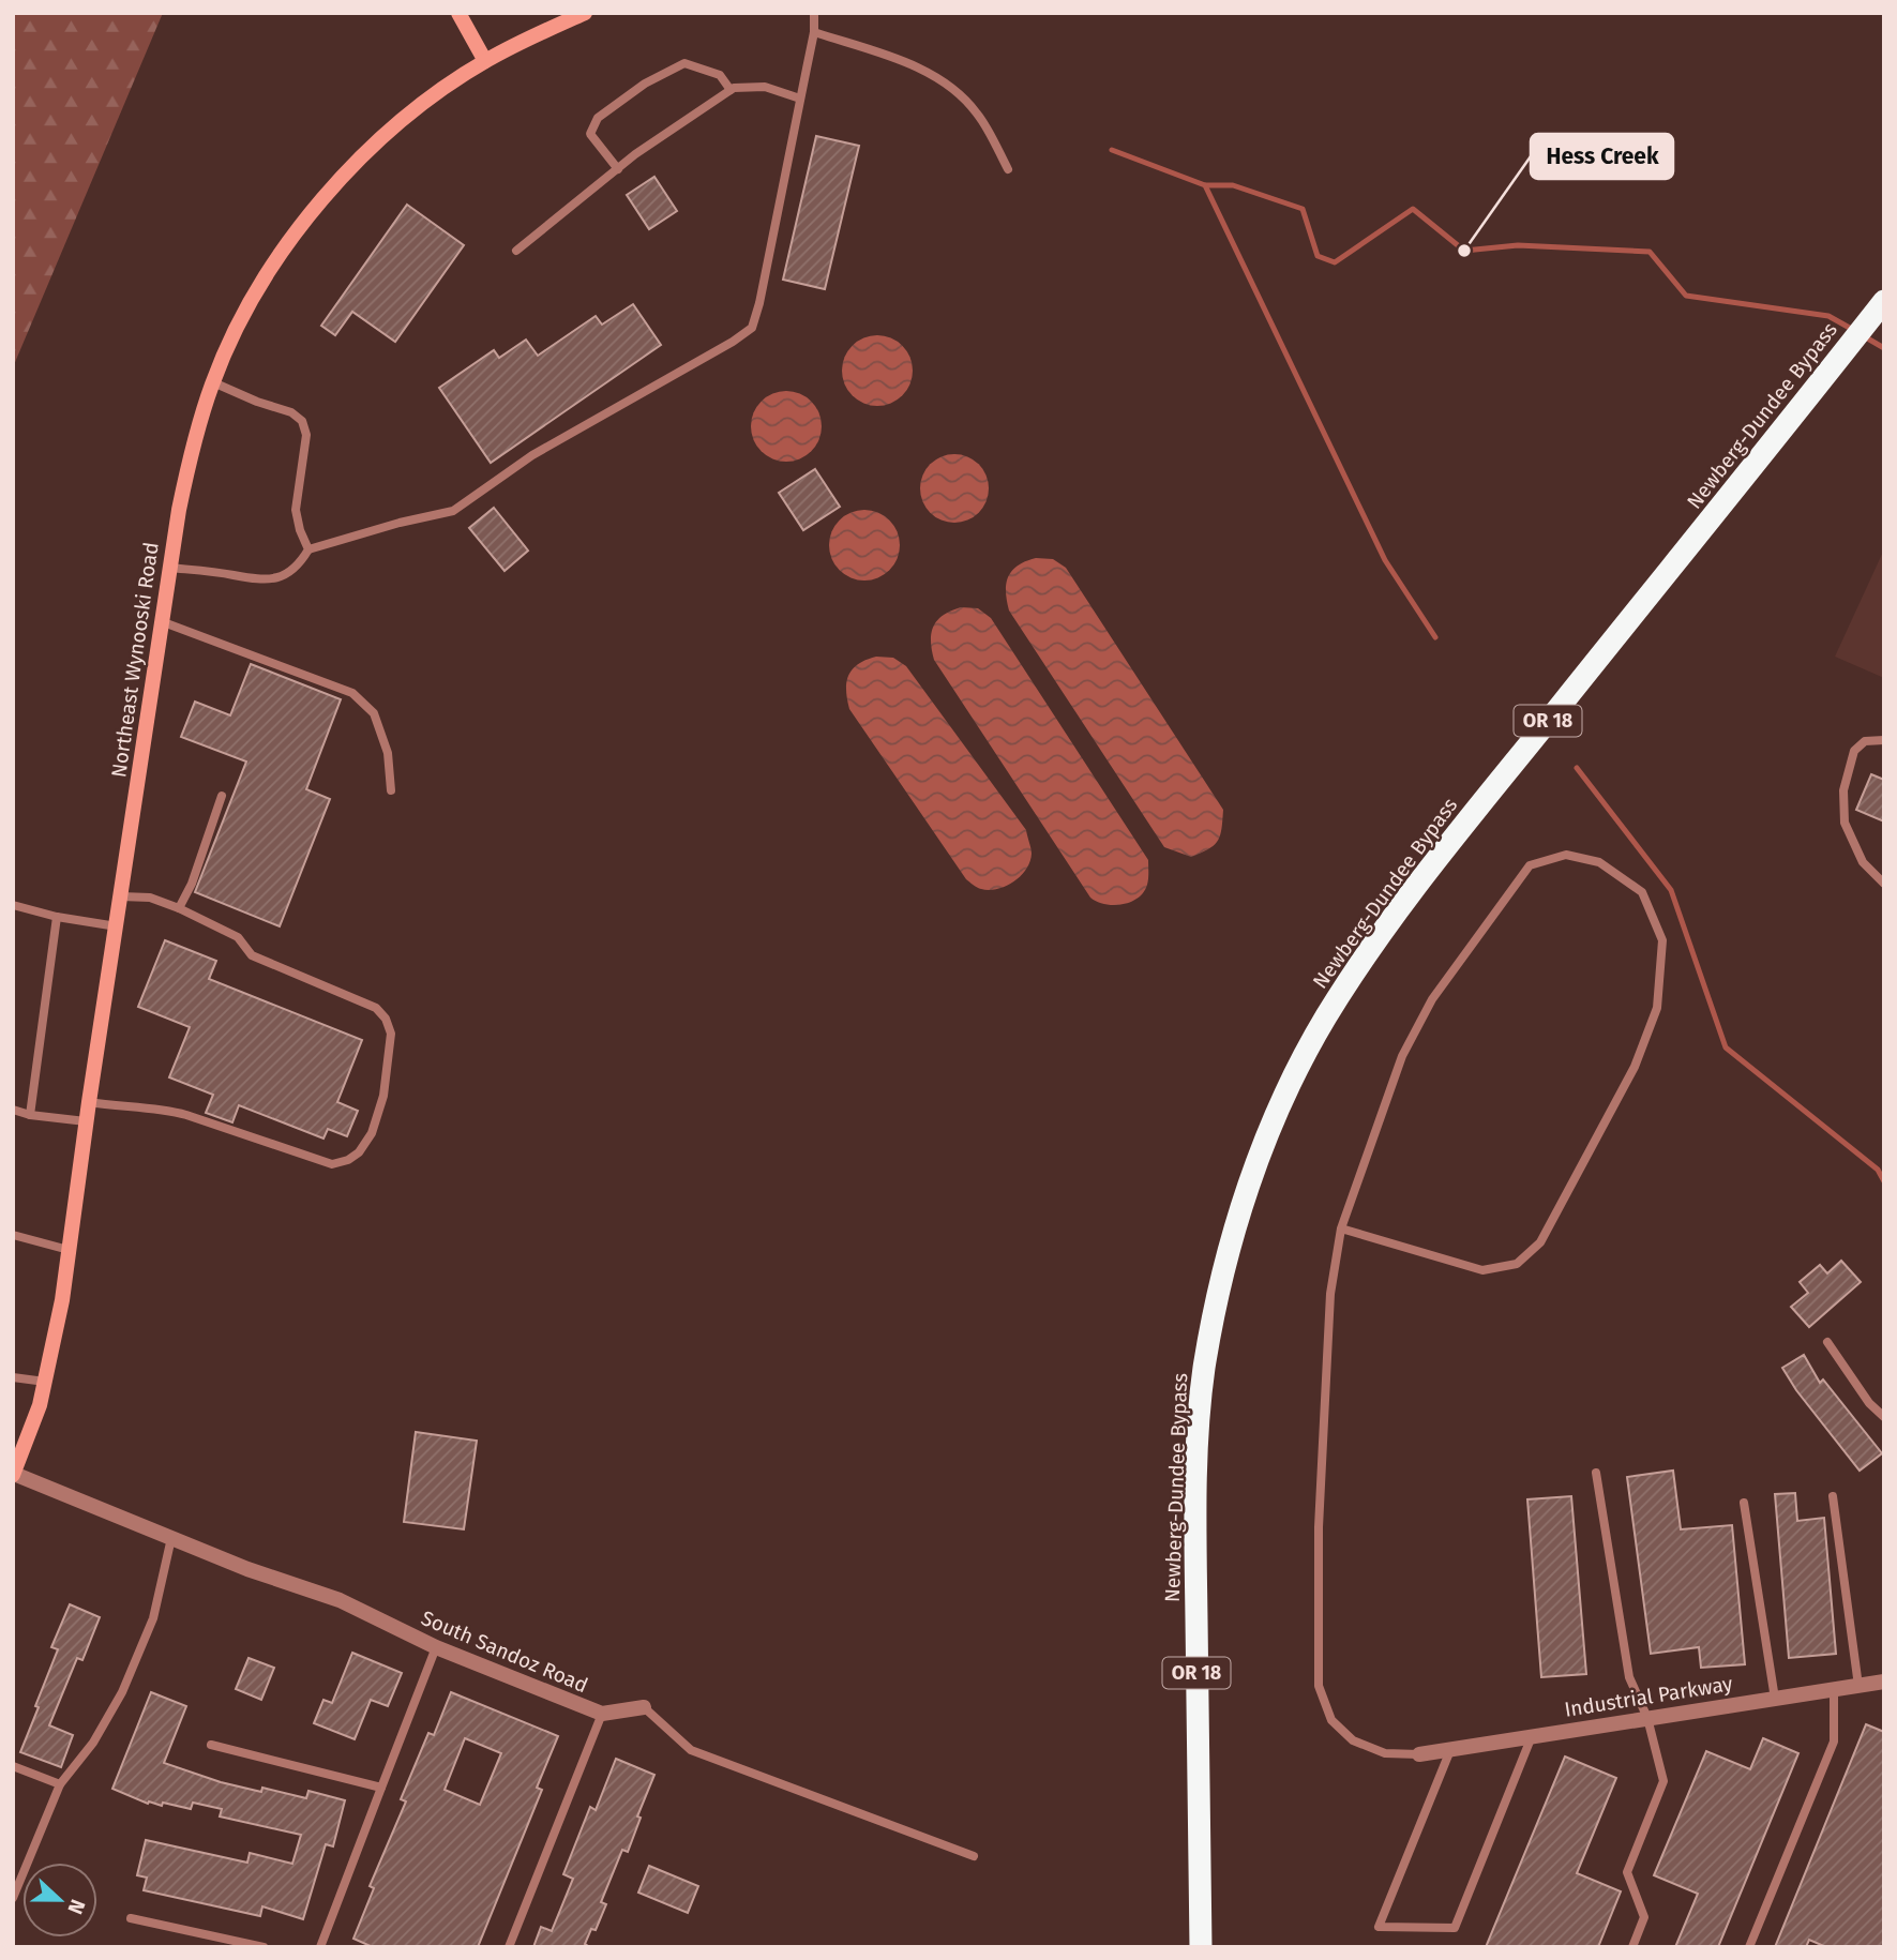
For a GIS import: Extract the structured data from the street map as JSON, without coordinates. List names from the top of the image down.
{
  "streets": {
    "highway": ["Newberg-Dundee Bypass", "OR 18"],
    "main road": ["Northeast Wynooski Road"],
    "street": ["South Sandoz Road", "Industrial Parkway"]
  },
  "crossings": [
    ["Northeast Wynooski Road", "South Sandoz Road"]
  ],
  "places": ["Hess Creek"],
  "north": "right"
}
